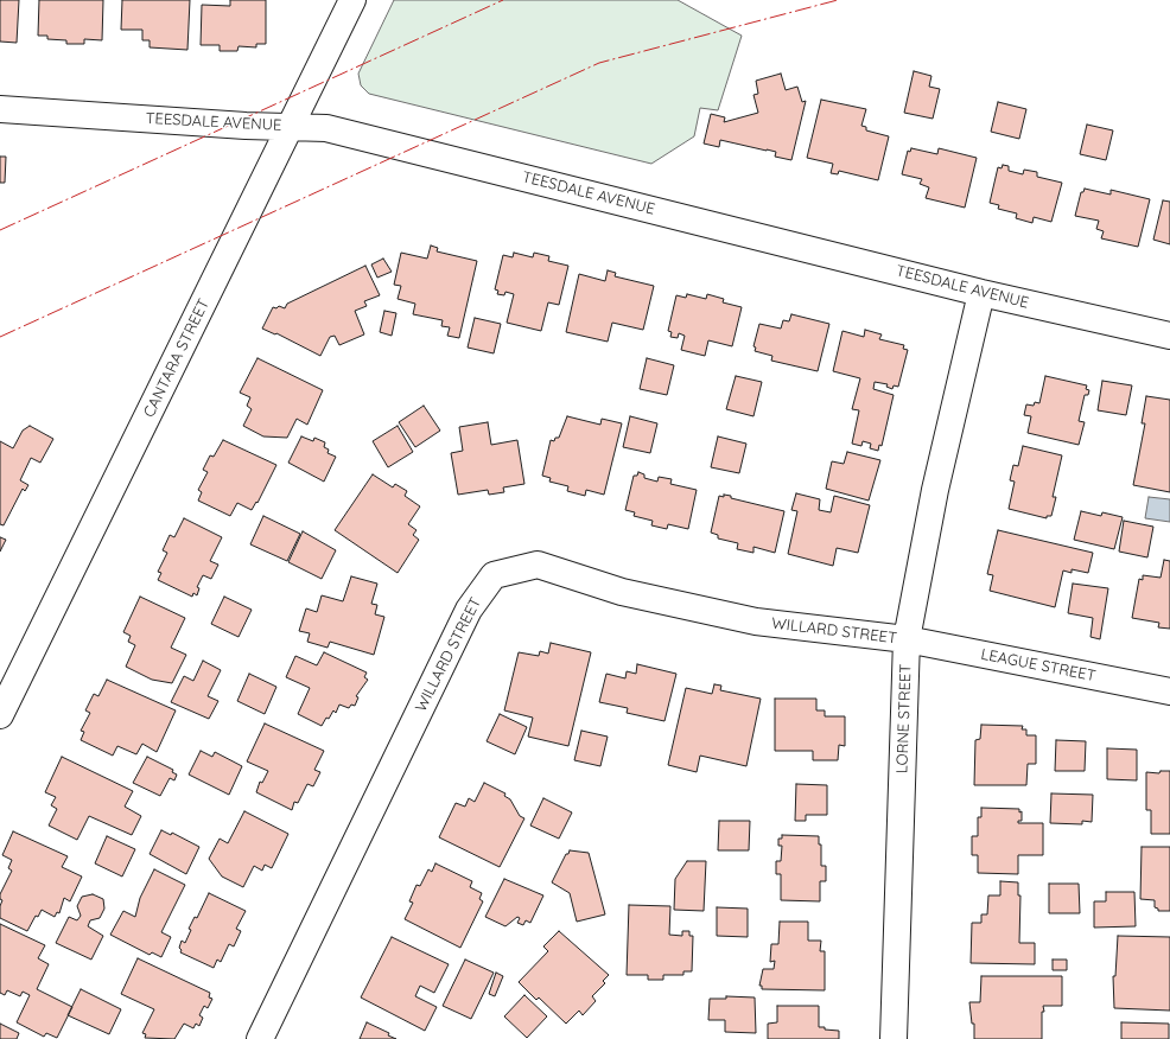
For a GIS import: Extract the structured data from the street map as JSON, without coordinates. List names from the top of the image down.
{
  "streets": {
    "street": [
      "TEESDALE AVENUE",
      "CANTARA STREET",
      "WILLARD STREET",
      "LEAGUE STREET",
      "LORNE STREET"
    ]
  },
  "crossings": [
    ["TEESDALE AVENUE", "CANTARA STREET"],
    ["TEESDALE AVENUE", "LORNE STREET"],
    ["WILLARD STREET", "LEAGUE STREET"],
    ["WILLARD STREET", "LORNE STREET"],
    ["LEAGUE STREET", "LORNE STREET"]
  ]
}
